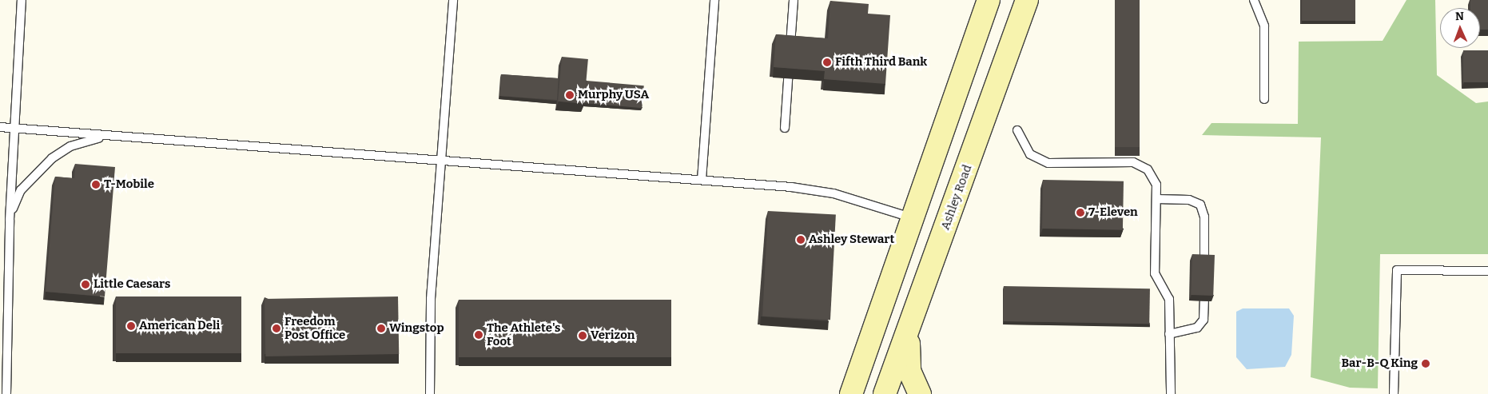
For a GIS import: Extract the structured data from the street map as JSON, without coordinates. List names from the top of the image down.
{
  "streets": {
    "street": ["Ashley Road"]
  },
  "places": [
    "Fifth Third Bank",
    "Murphy USA",
    "T-Mobile",
    "7-Eleven",
    "Ashley Stewart",
    "Little Caesars",
    "American Deli",
    "Freedom Post Office",
    "Wingstop",
    "The Athlete's Foot",
    "Verizon",
    "Bar-B-Q King"
  ],
  "north": "top"
}
